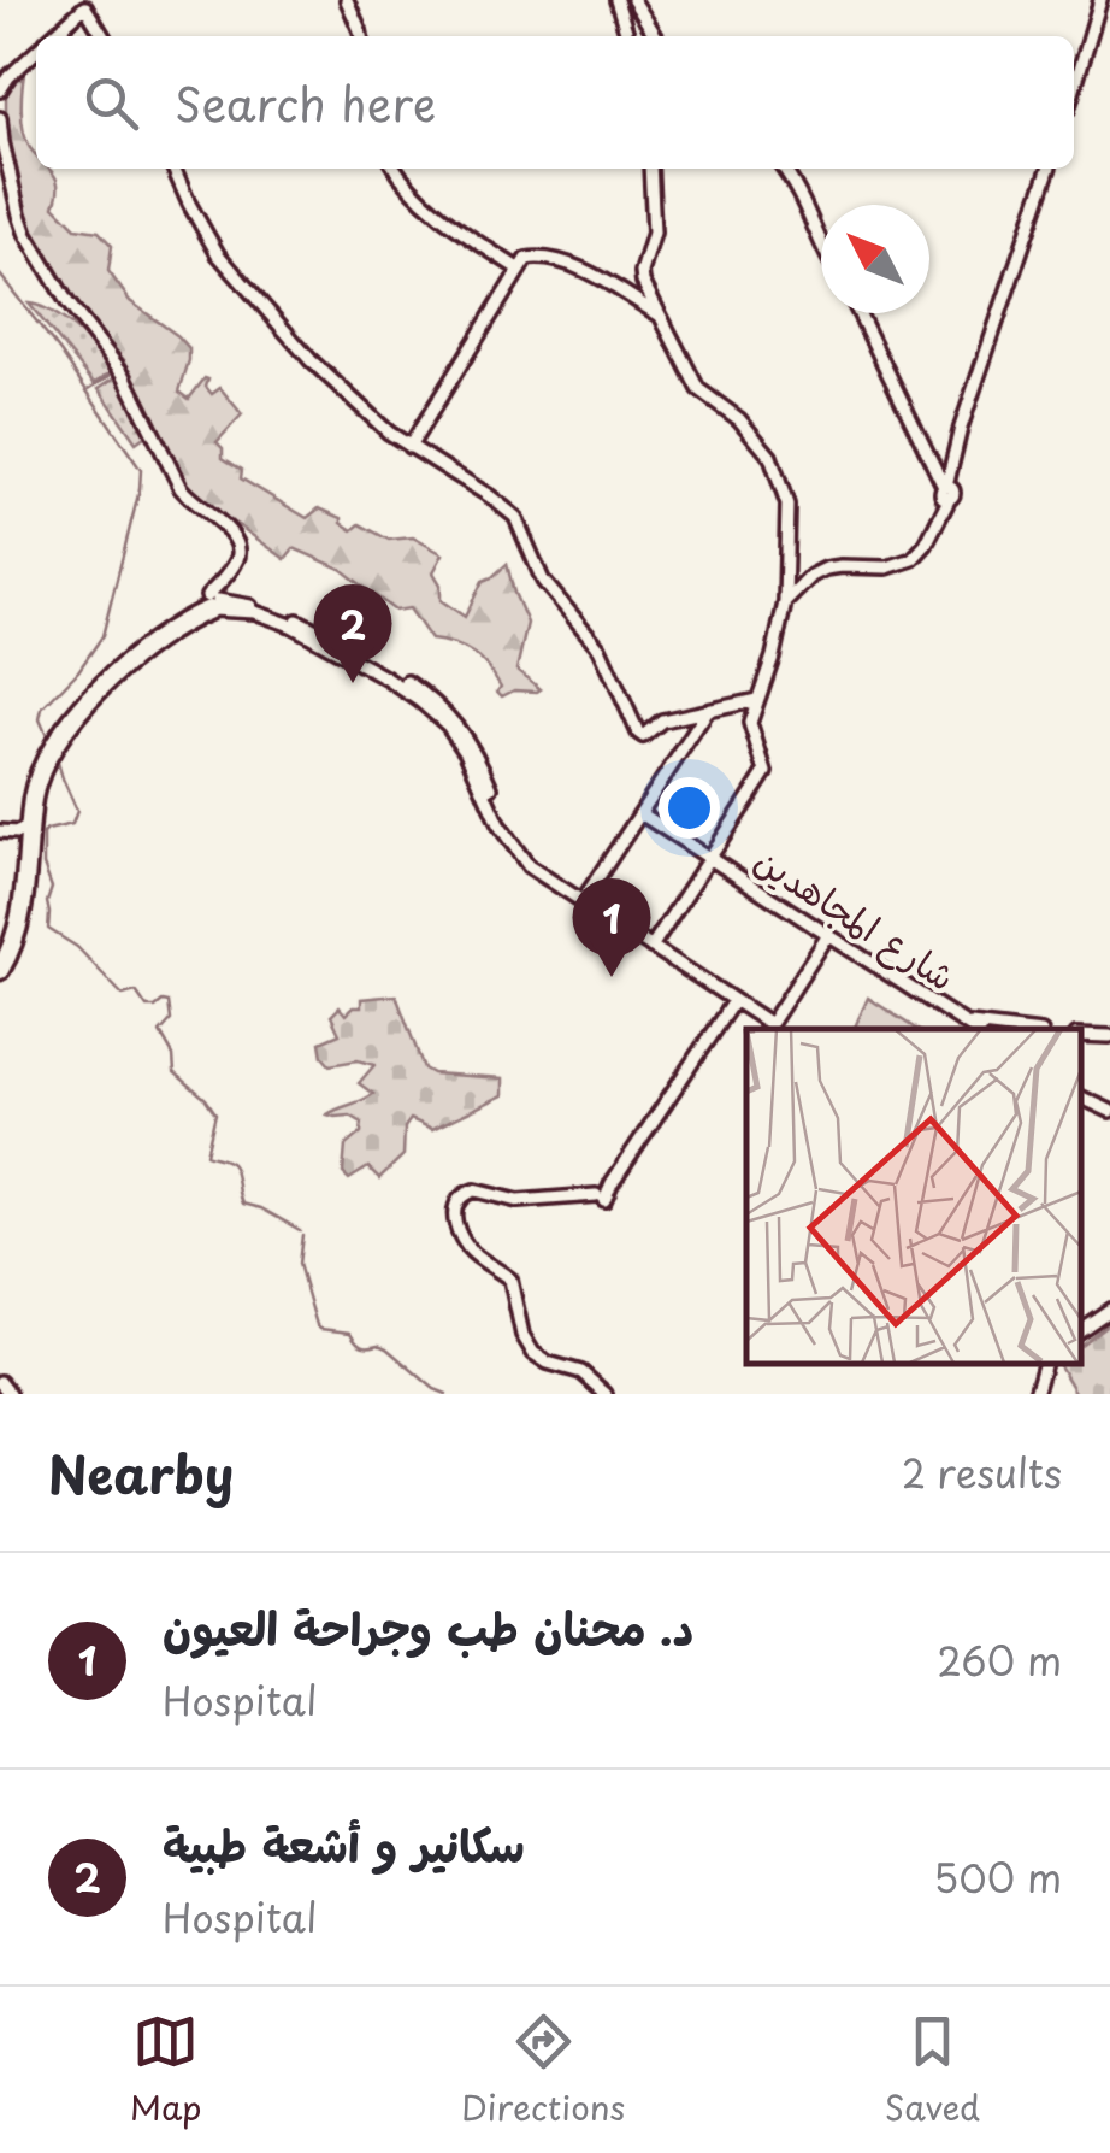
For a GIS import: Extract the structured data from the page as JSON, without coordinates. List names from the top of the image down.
{
  "streets": {
    "main road": ["شارع المجاهدين"]
  },
  "north": "top left",
  "page": {
    "search": "Search here",
    "pins": ["2", "1"],
    "heading": ["Nearby", "2 results"],
    "list": [
      {
        "mark": "1",
        "name": "د. محنان طب وجراحة العيون",
        "note": "Hospital",
        "value": "260 m"
      },
      {
        "mark": "2",
        "name": "سكانير و أشعة طبية",
        "note": "Hospital",
        "value": "500 m"
      }
    ],
    "nav": ["Map", "Directions", "Saved"]
  }
}
